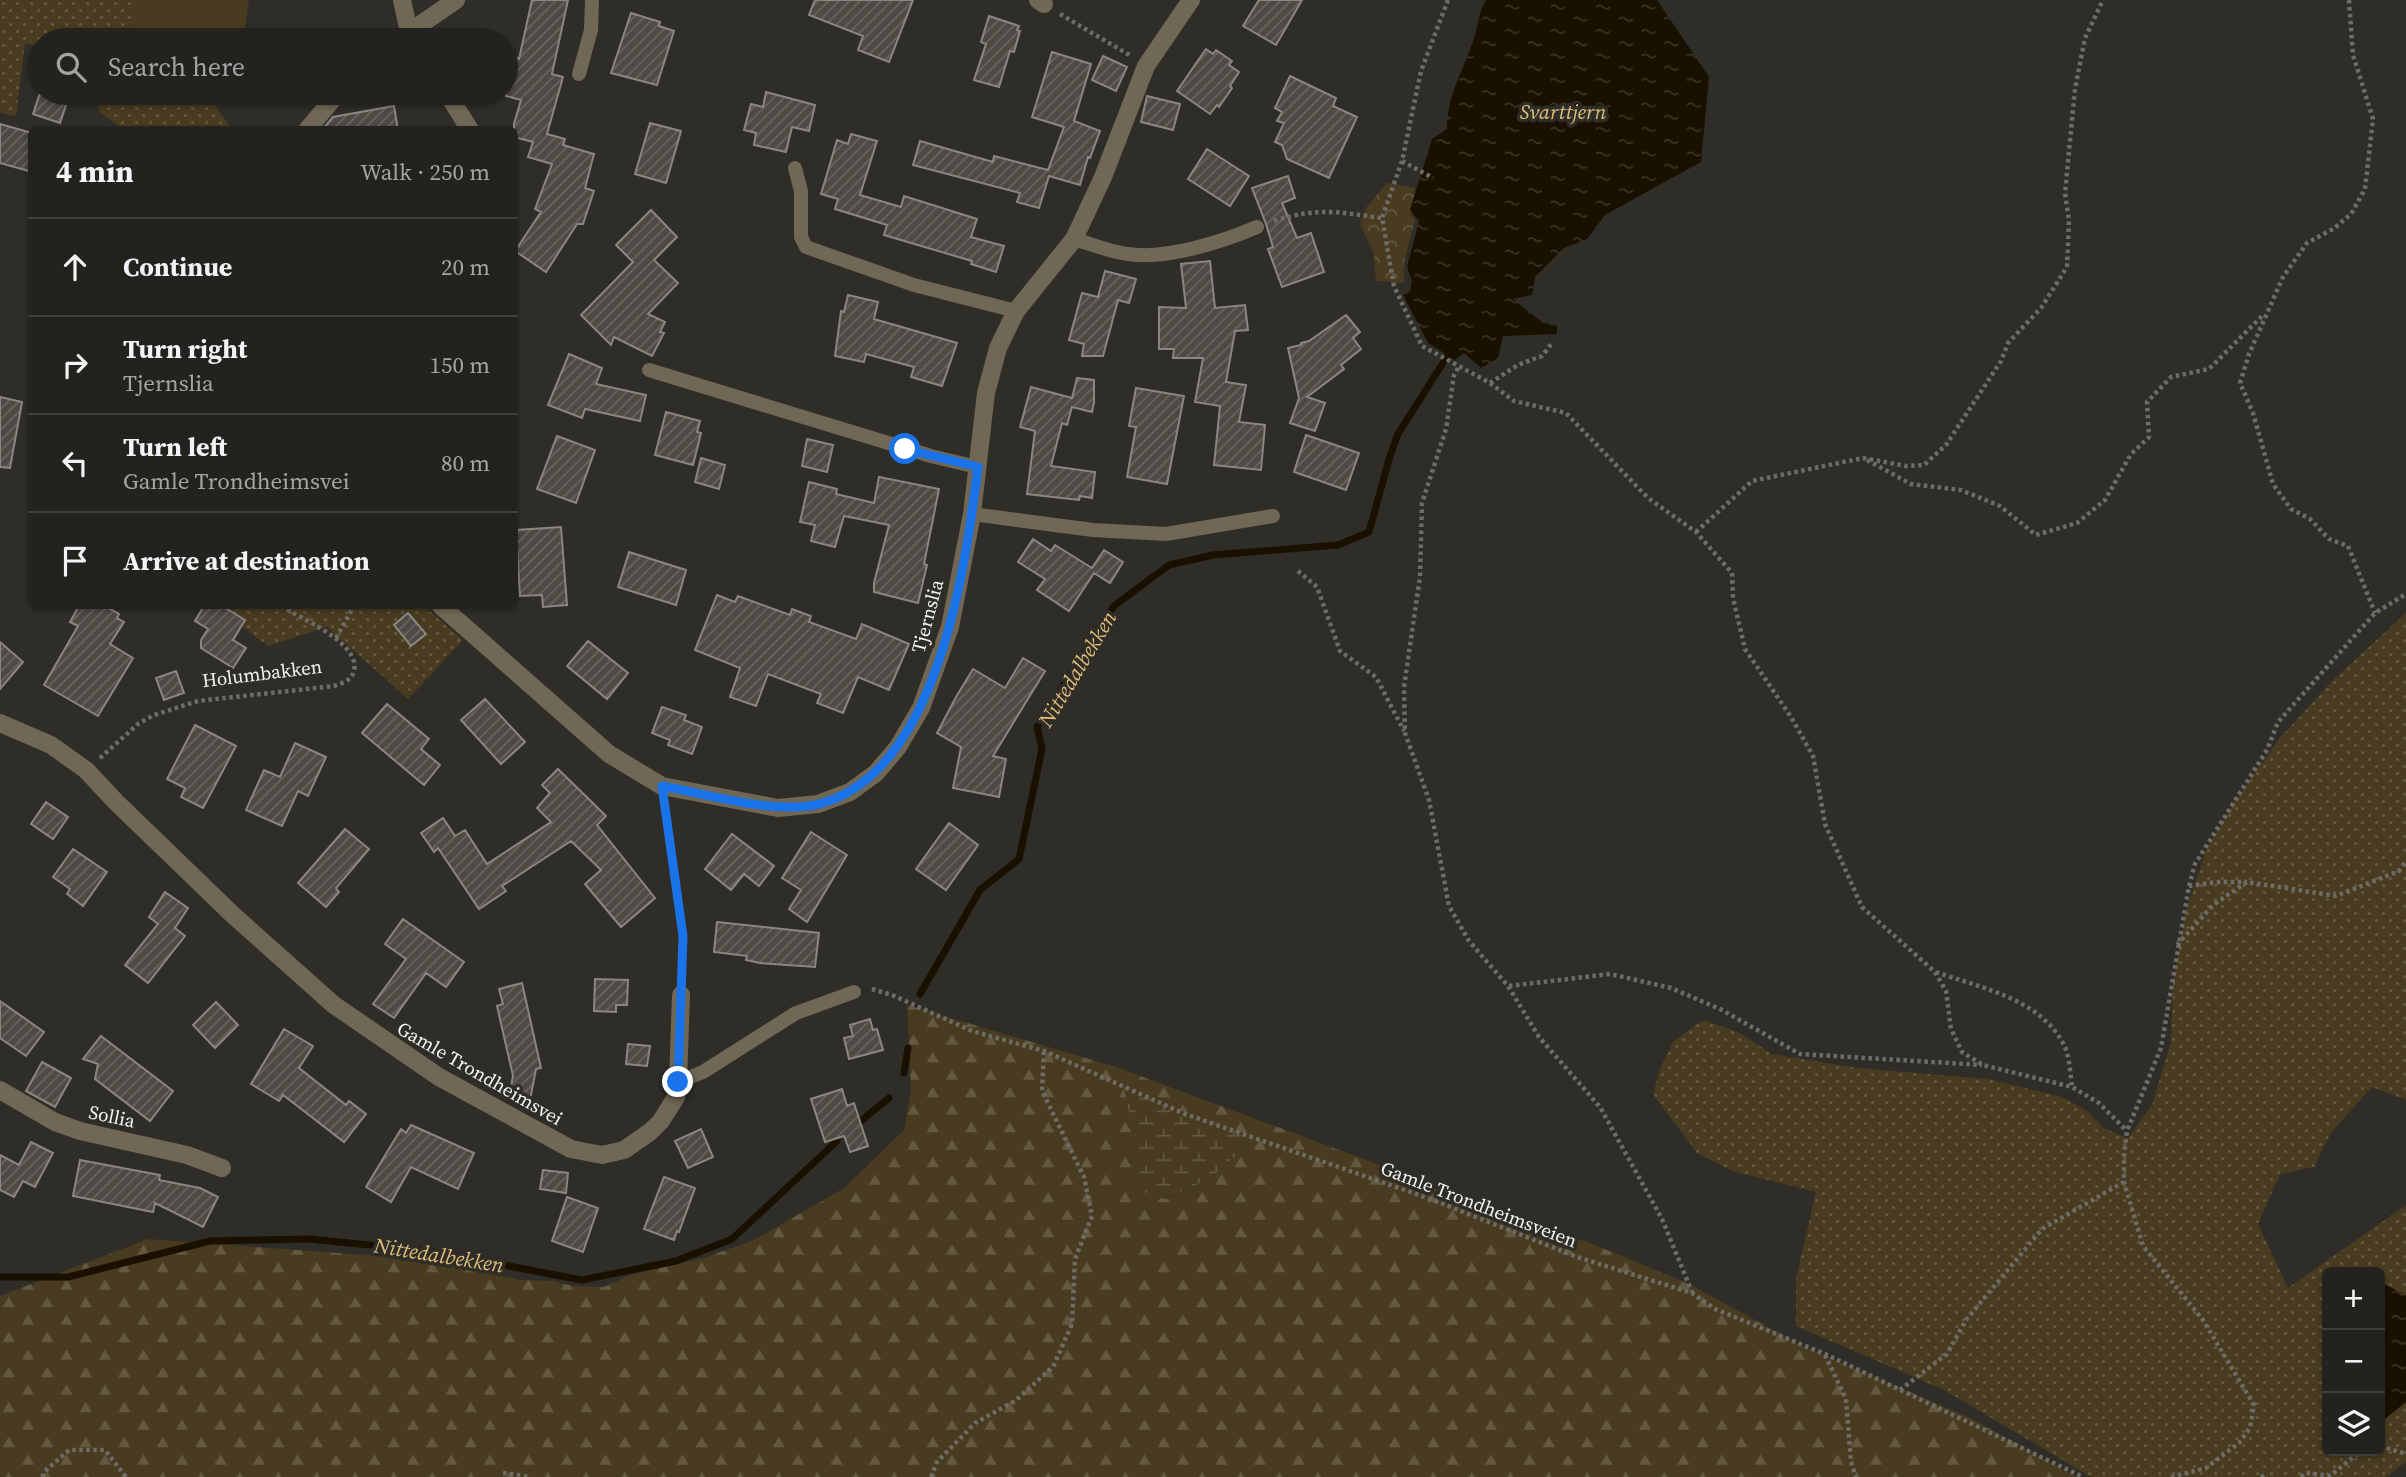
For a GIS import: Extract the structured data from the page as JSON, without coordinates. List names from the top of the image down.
{
  "streets": {
    "street": ["Tjernslia", "Gamle Trondheimsvei", "Sollia"],
    "path": ["Holumbakken", "Gamle Trondheimsveien"]
  },
  "crossings": [
    ["Holumbakken", "Gamle Trondheimsvei"]
  ],
  "water": ["Svarttjern", "Nittedalbekken"],
  "page": {
    "search": "Search here",
    "heading": ["4 min", "Walk · 250 m"],
    "list": [
      ["Continue", "20 m"],
      ["Turn right", "Tjernslia", "150 m"],
      ["Turn left", "Gamle Trondheimsvei", "80 m"],
      "Arrive at destination"
    ],
    "map_buttons": ["+", "−"]
  }
}
